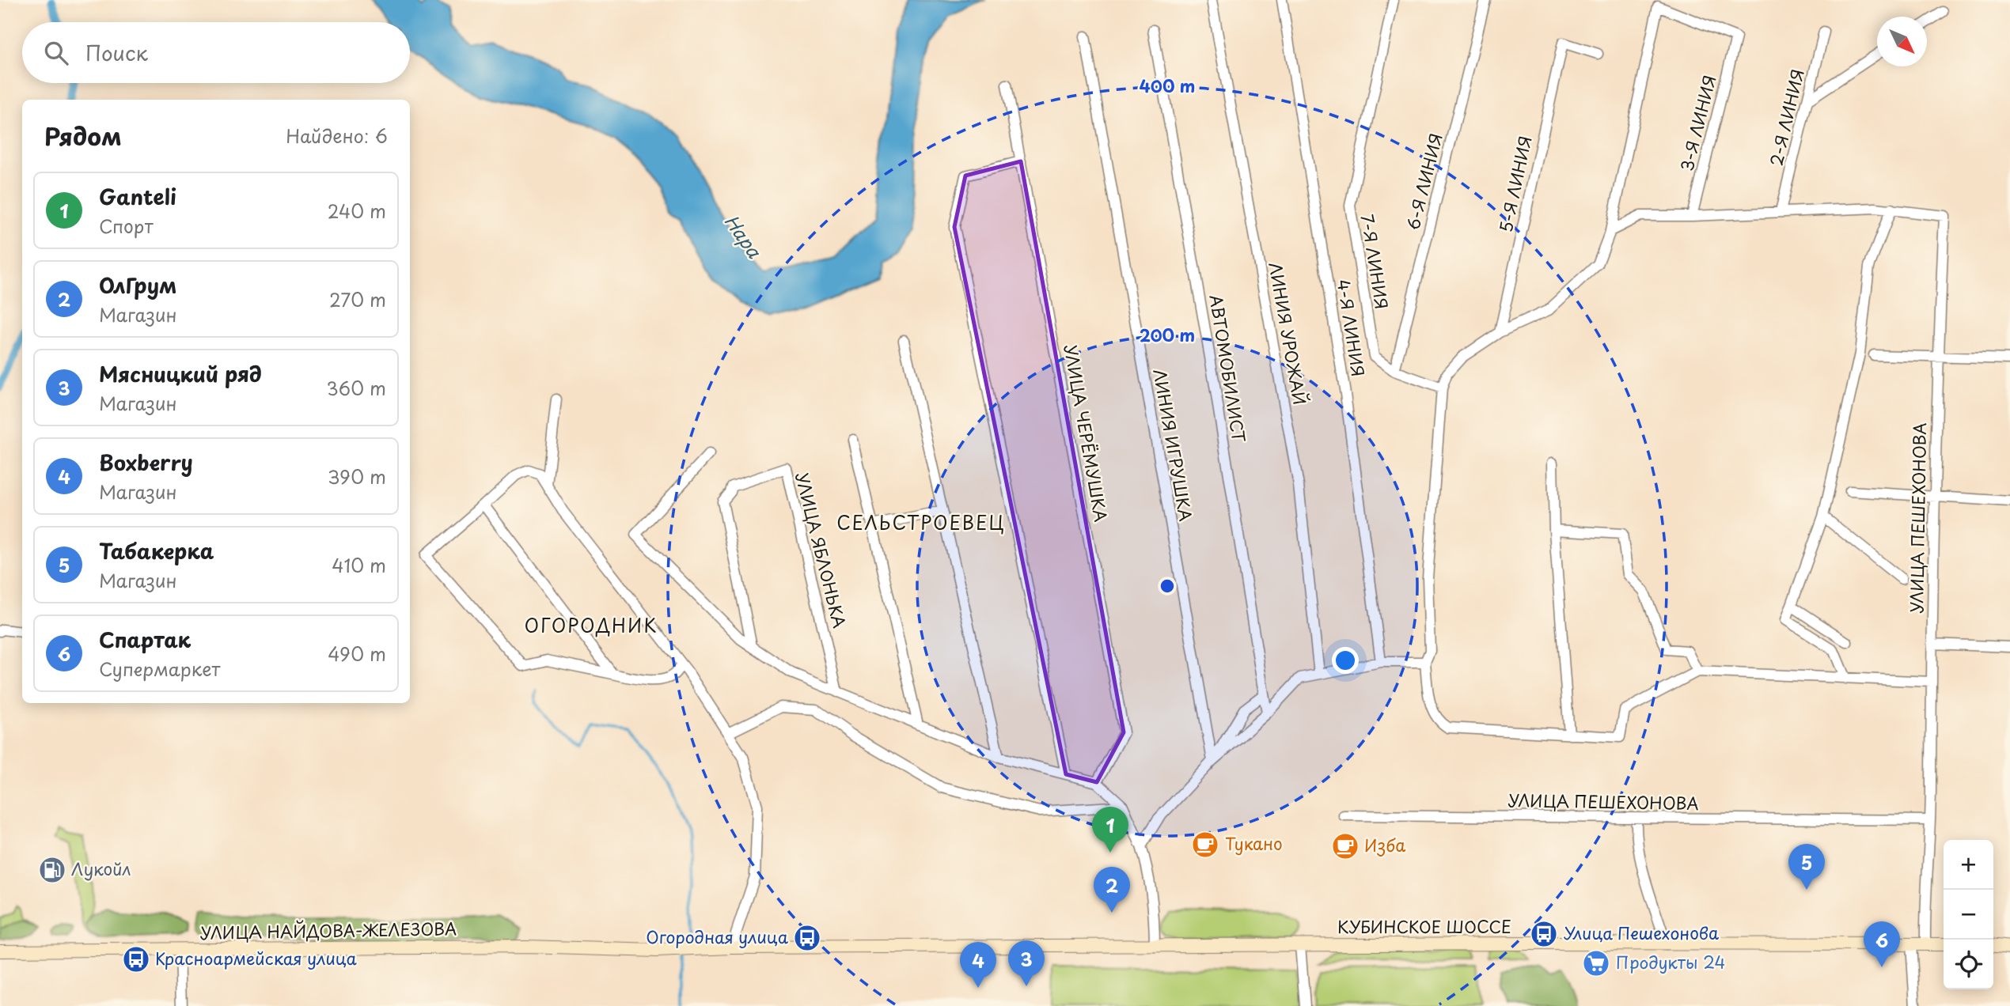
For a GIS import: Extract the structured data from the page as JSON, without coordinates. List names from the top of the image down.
{
  "streets": {
    "main road": ["КУБИНСКОЕ ШОССЕ", "УЛИЦА НАЙДОВА-ЖЕЛЕЗОВА"],
    "street": [
      "2-Я ЛИНИЯ",
      "3-Я ЛИНИЯ",
      "6-Я ЛИНИЯ",
      "5-Я ЛИНИЯ",
      "7-Я ЛИНИЯ",
      "4-Я ЛИНИЯ",
      "ЛИНИЯ УРОЖАЙ",
      "АВТОМОБИЛИСТ",
      "УЛИЦА ЧЕРЁМУШКА",
      "ЛИНИЯ ИГРУШКА",
      "УЛИЦА ПЕШЕХОНОВА",
      "УЛИЦА ЯБЛОНЬКА"
    ]
  },
  "crossings": [
    ["6-Я ЛИНИЯ", "7-Я ЛИНИЯ"],
    ["УЛИЦА ПЕШЕХОНОВА", "КУБИНСКОЕ ШОССЕ"]
  ],
  "districts": ["СЕЛЬСТРОЕВЕЦ", "ОГОРОДНИК"],
  "water": ["Нара"],
  "places": {
    "cafe": ["Тукано", "Изба"],
    "fuel station": ["Лукойл"],
    "bus stop": ["Улица Пешехонова", "Огородная улица", "Красноармейская улица"],
    "supermarket": ["Продукты 24"]
  },
  "north": "bottom right",
  "page": {
    "search": "Поиск",
    "heading": ["Рядом", "Найдено: 6"],
    "list": [
      {
        "mark": "1",
        "name": "Ganteli",
        "note": "Спорт",
        "value": "240 m"
      },
      {
        "mark": "2",
        "name": "ОлГрум",
        "note": "Магазин",
        "value": "270 m"
      },
      {
        "mark": "3",
        "name": "Мясницкий ряд",
        "note": "Магазин",
        "value": "360 m"
      },
      {
        "mark": "4",
        "name": "Boxberry",
        "note": "Магазин",
        "value": "390 m"
      },
      {
        "mark": "5",
        "name": "Табакерка",
        "note": "Магазин",
        "value": "410 m"
      },
      {
        "mark": "6",
        "name": "Спартак",
        "note": "Супермаркет",
        "value": "490 m"
      }
    ],
    "pins": [
      "1",
      "5",
      "2",
      "6",
      "3",
      "4"
    ],
    "map_buttons": ["+", "−"]
  },
  "rings": ["400 m", "200 m"]
}
